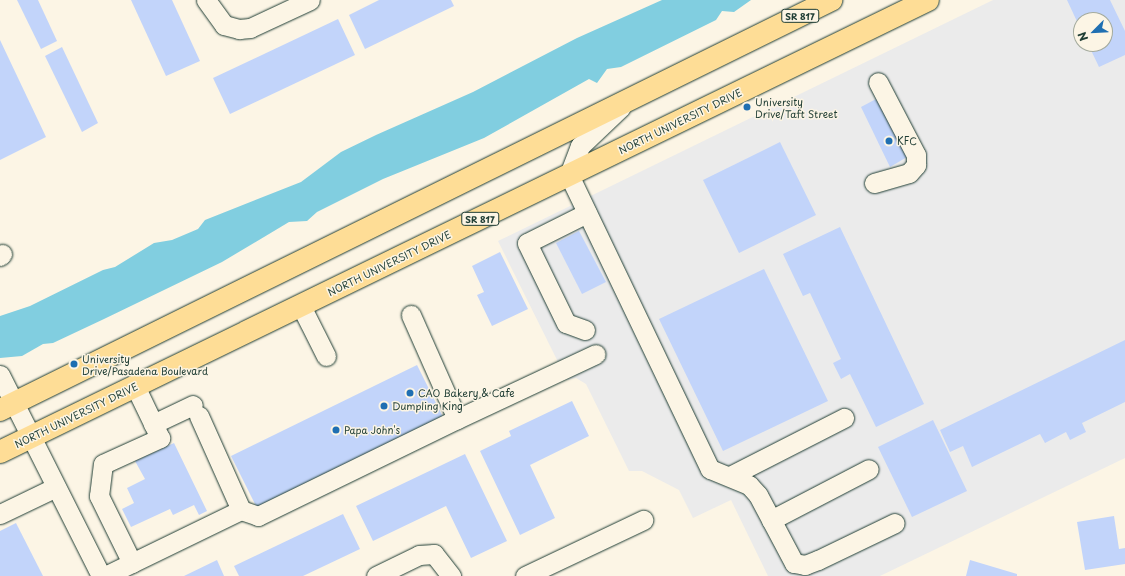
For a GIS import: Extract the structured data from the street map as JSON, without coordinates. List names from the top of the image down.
{
  "streets": {
    "main road": ["SR 817", "NORTH UNIVERSITY DRIVE"]
  },
  "places": [
    "University Drive/Taft Street",
    "KFC",
    "University Drive/Pasadena Boulevard",
    "CAO Bakery & Cafe",
    "Dumpling King",
    "Papa John's"
  ],
  "north": "bottom left"
}
